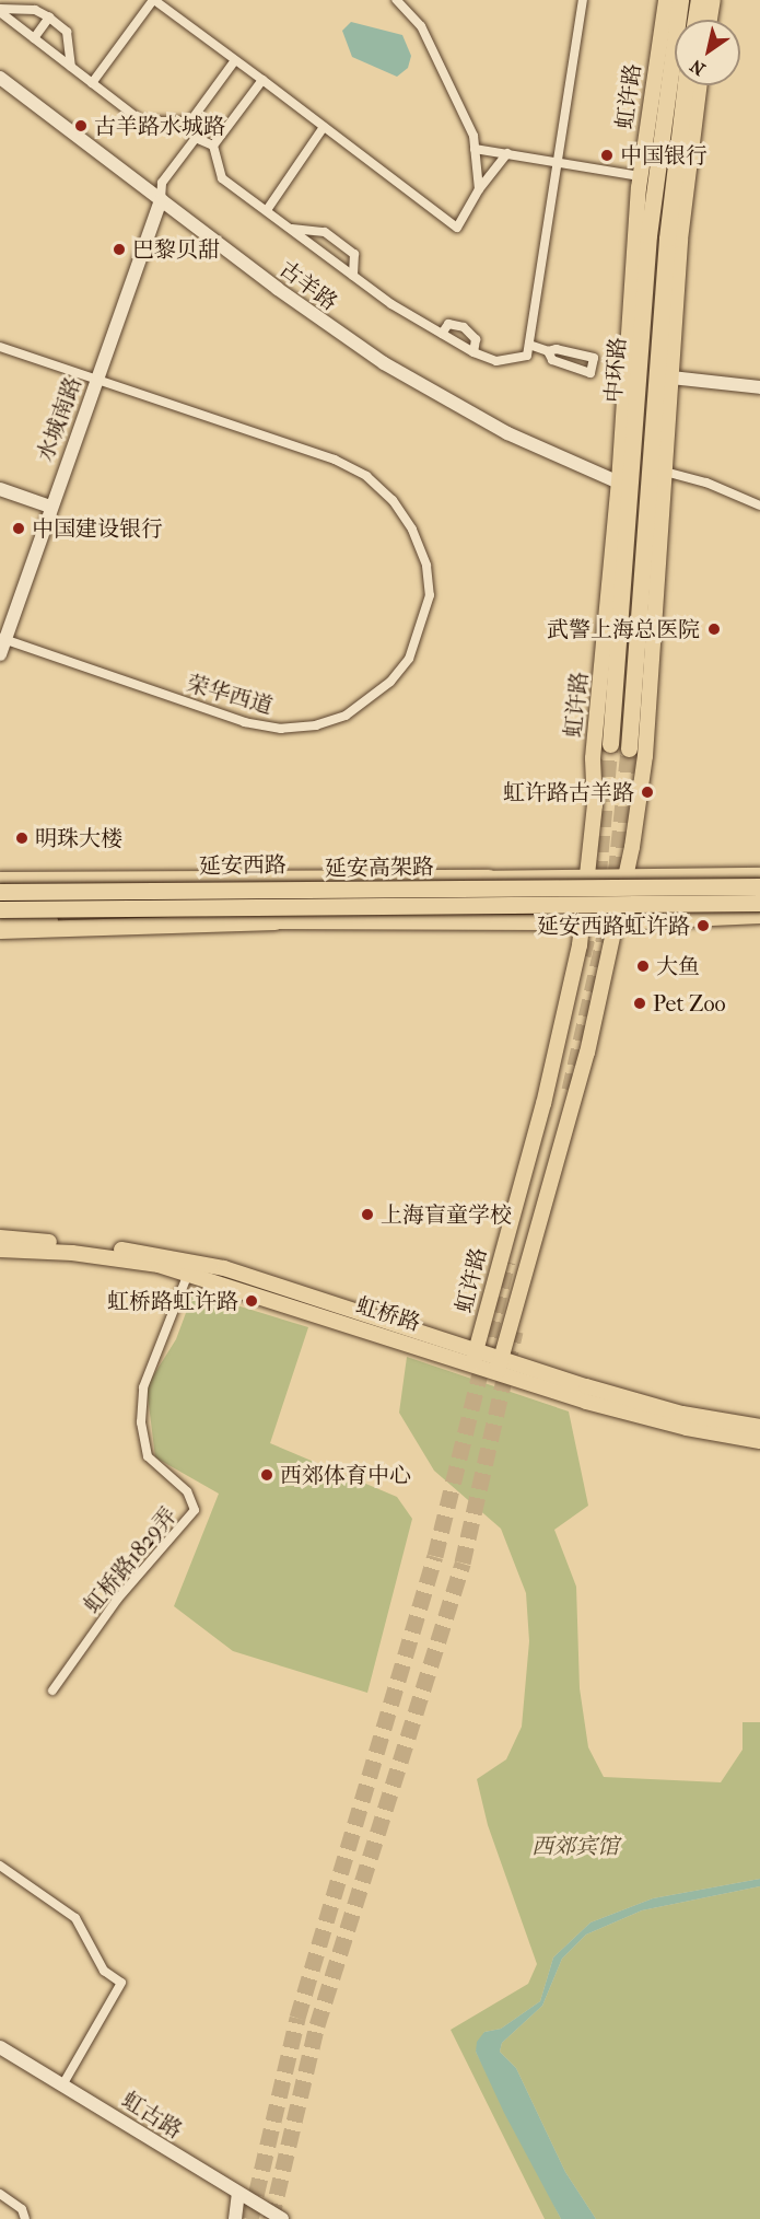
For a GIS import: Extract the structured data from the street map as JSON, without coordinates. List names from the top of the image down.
{
  "streets": {
    "highway": ["中环路", "延安高架路"],
    "main road": ["虹许路", "延安西路", "虹桥路"],
    "street": [
      "古羊路",
      "水城南路",
      "荣华西道",
      "虹桥路1829弄",
      "虹古路"
    ]
  },
  "crossings": [
    ["虹许路", "古羊路"],
    ["虹许路", "延安西路"],
    ["虹许路", "虹桥路"],
    ["古羊路", "水城南路"],
    ["水城南路", "荣华西道"],
    ["延安西路", "延安高架路"],
    ["虹桥路", "虹桥路1829弄"]
  ],
  "parks": ["西郊宾馆"],
  "places": [
    "古羊路水城路",
    "中国银行",
    "巴黎贝甜",
    "中国建设银行",
    "武警上海总医院",
    "虹许路古羊路",
    "明珠大楼",
    "延安西路虹许路",
    "大鱼",
    "Pet Zoo",
    "上海盲童学校",
    "虹桥路虹许路",
    "西郊体育中心"
  ],
  "north": "bottom left"
}
